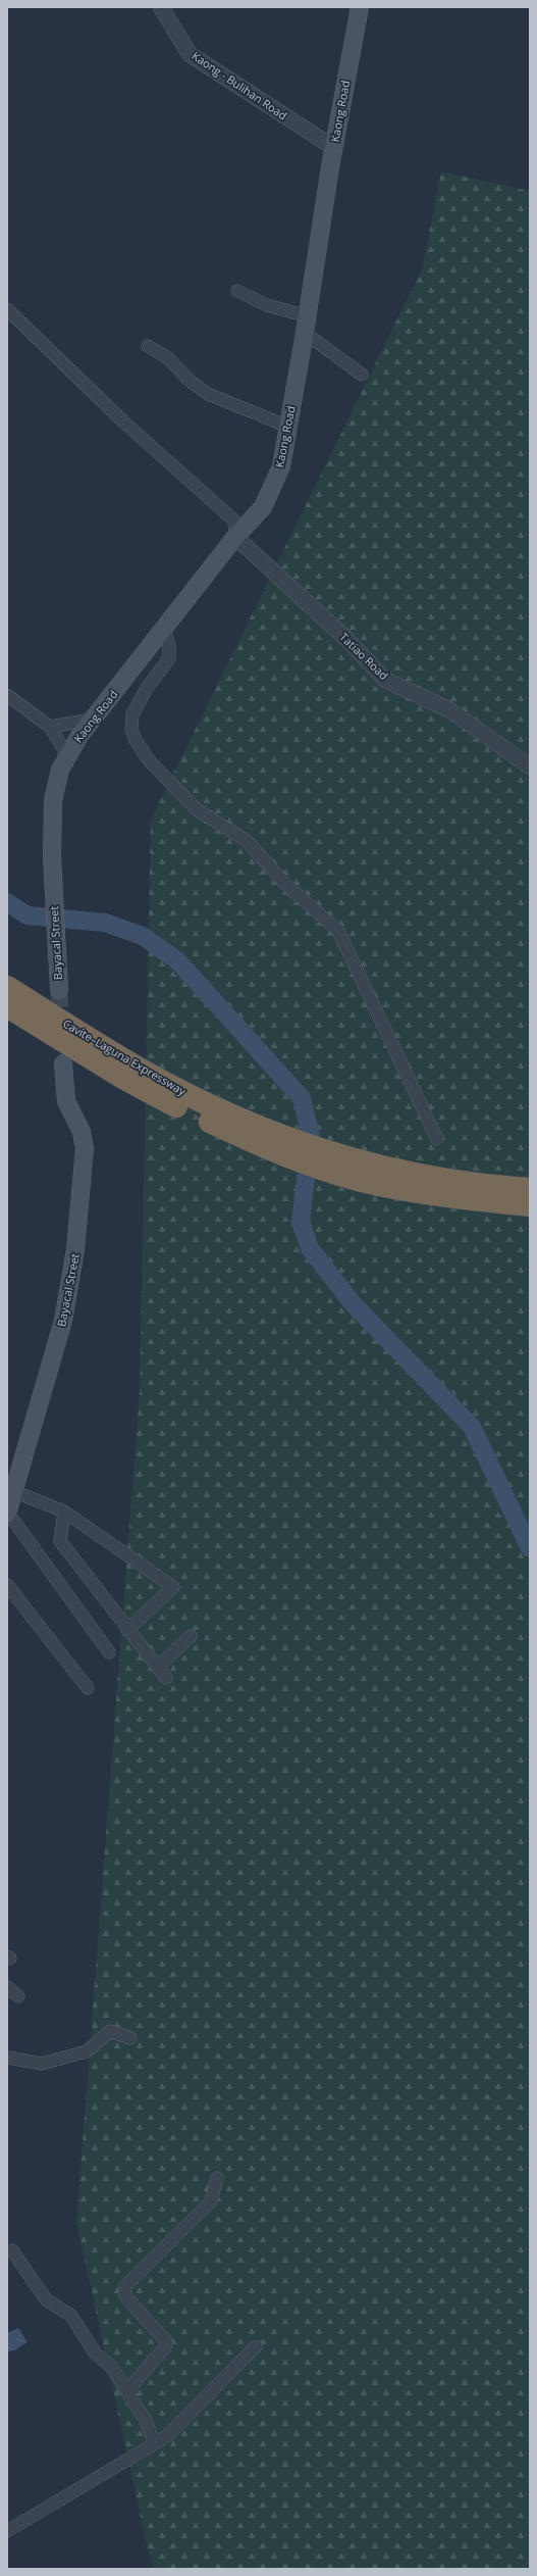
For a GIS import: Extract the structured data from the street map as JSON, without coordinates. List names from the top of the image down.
{
  "streets": {
    "highway": ["Cavite–Laguna Expressway"],
    "main road": ["Kaong Road", "Bayacal Street"],
    "street": ["Kaong - Bulihan Road", "Tatiao Road"]
  },
  "crossings": [
    ["Kaong - Bulihan Road", "Kaong Road"],
    ["Kaong Road", "Tatiao Road"],
    ["Kaong Road", "Bayacal Street"]
  ]
}
